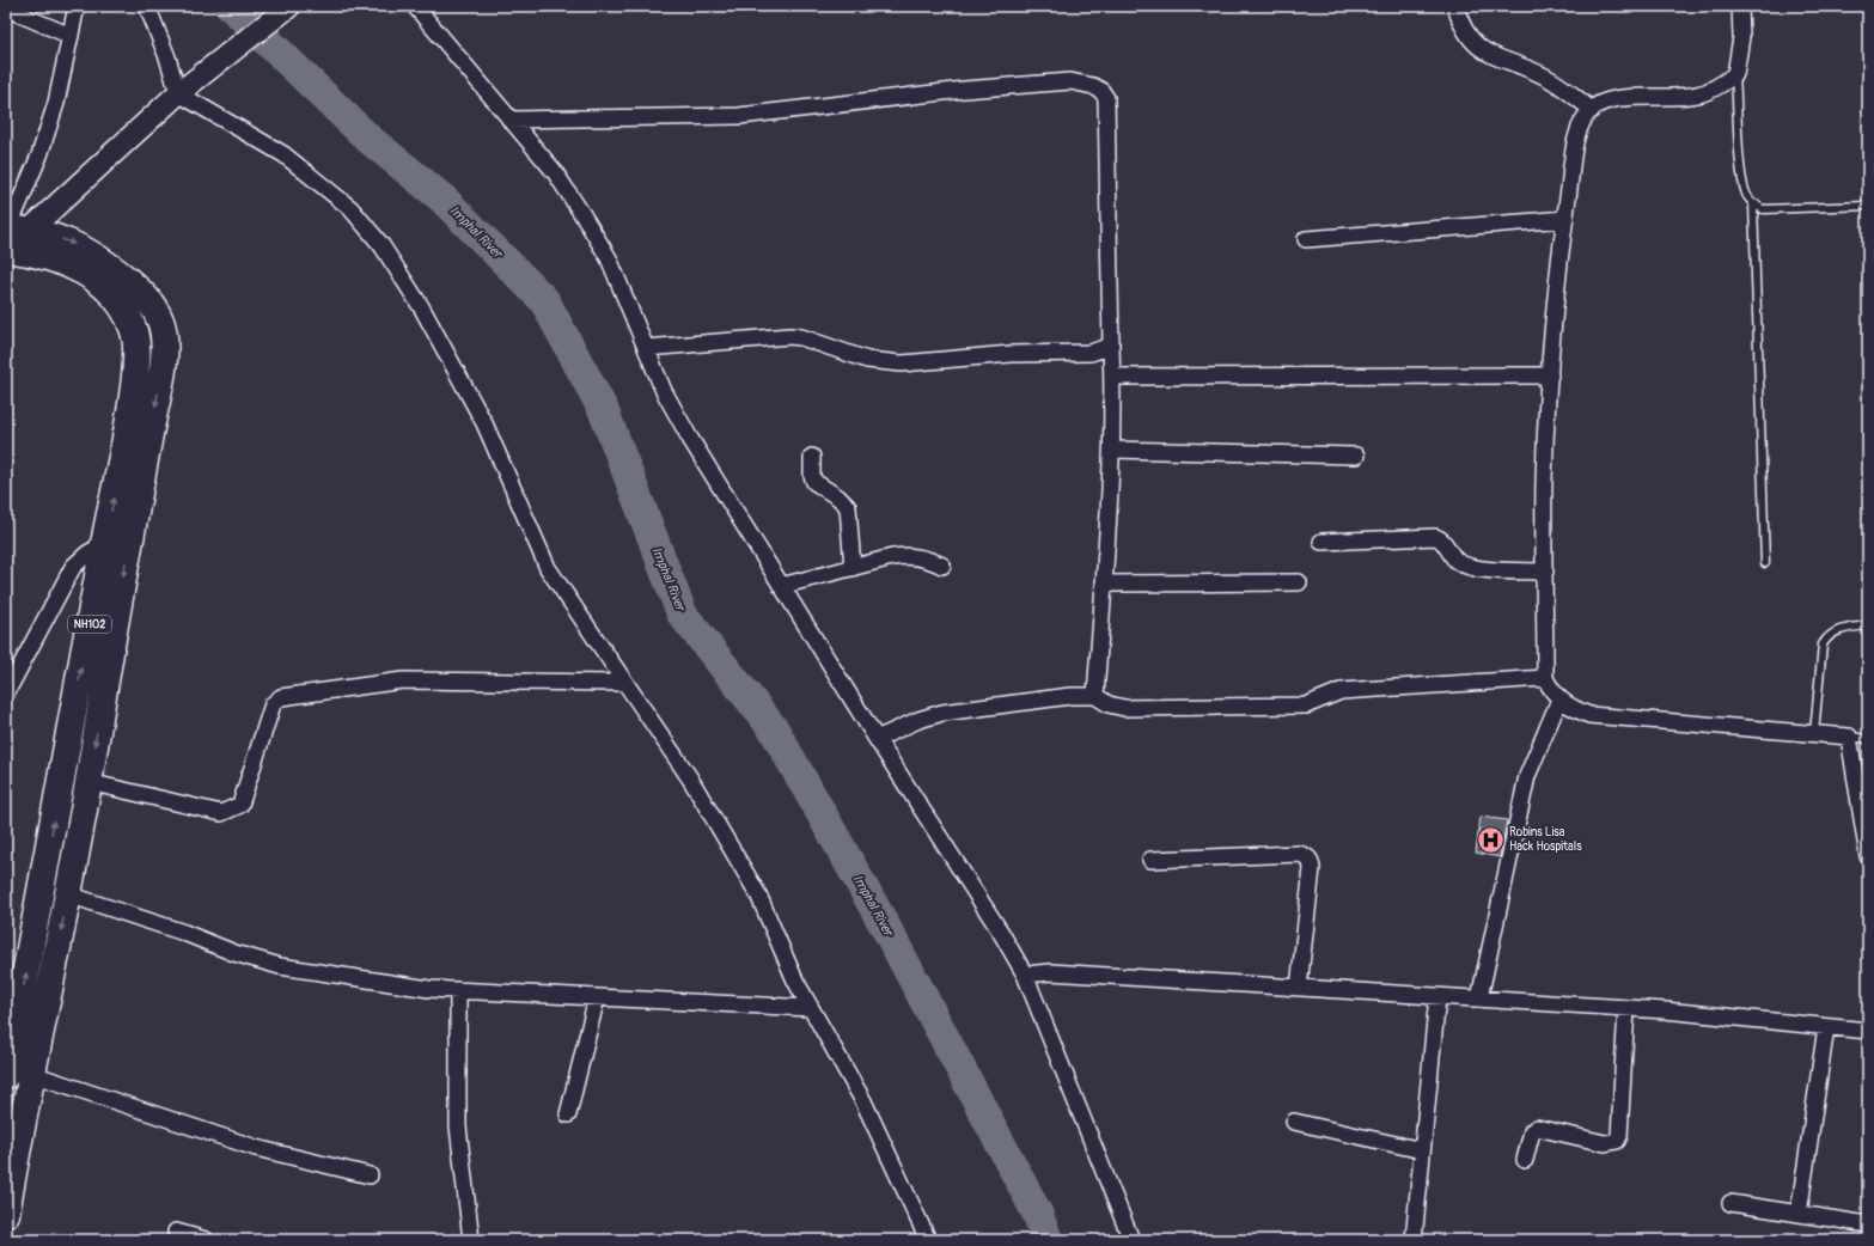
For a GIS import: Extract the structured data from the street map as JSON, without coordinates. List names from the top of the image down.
{
  "streets": {
    "highway": ["NH102"]
  },
  "water": ["Imphal River"],
  "places": {
    "hospital": ["Robins Lisa Hack Hospitals"]
  }
}
